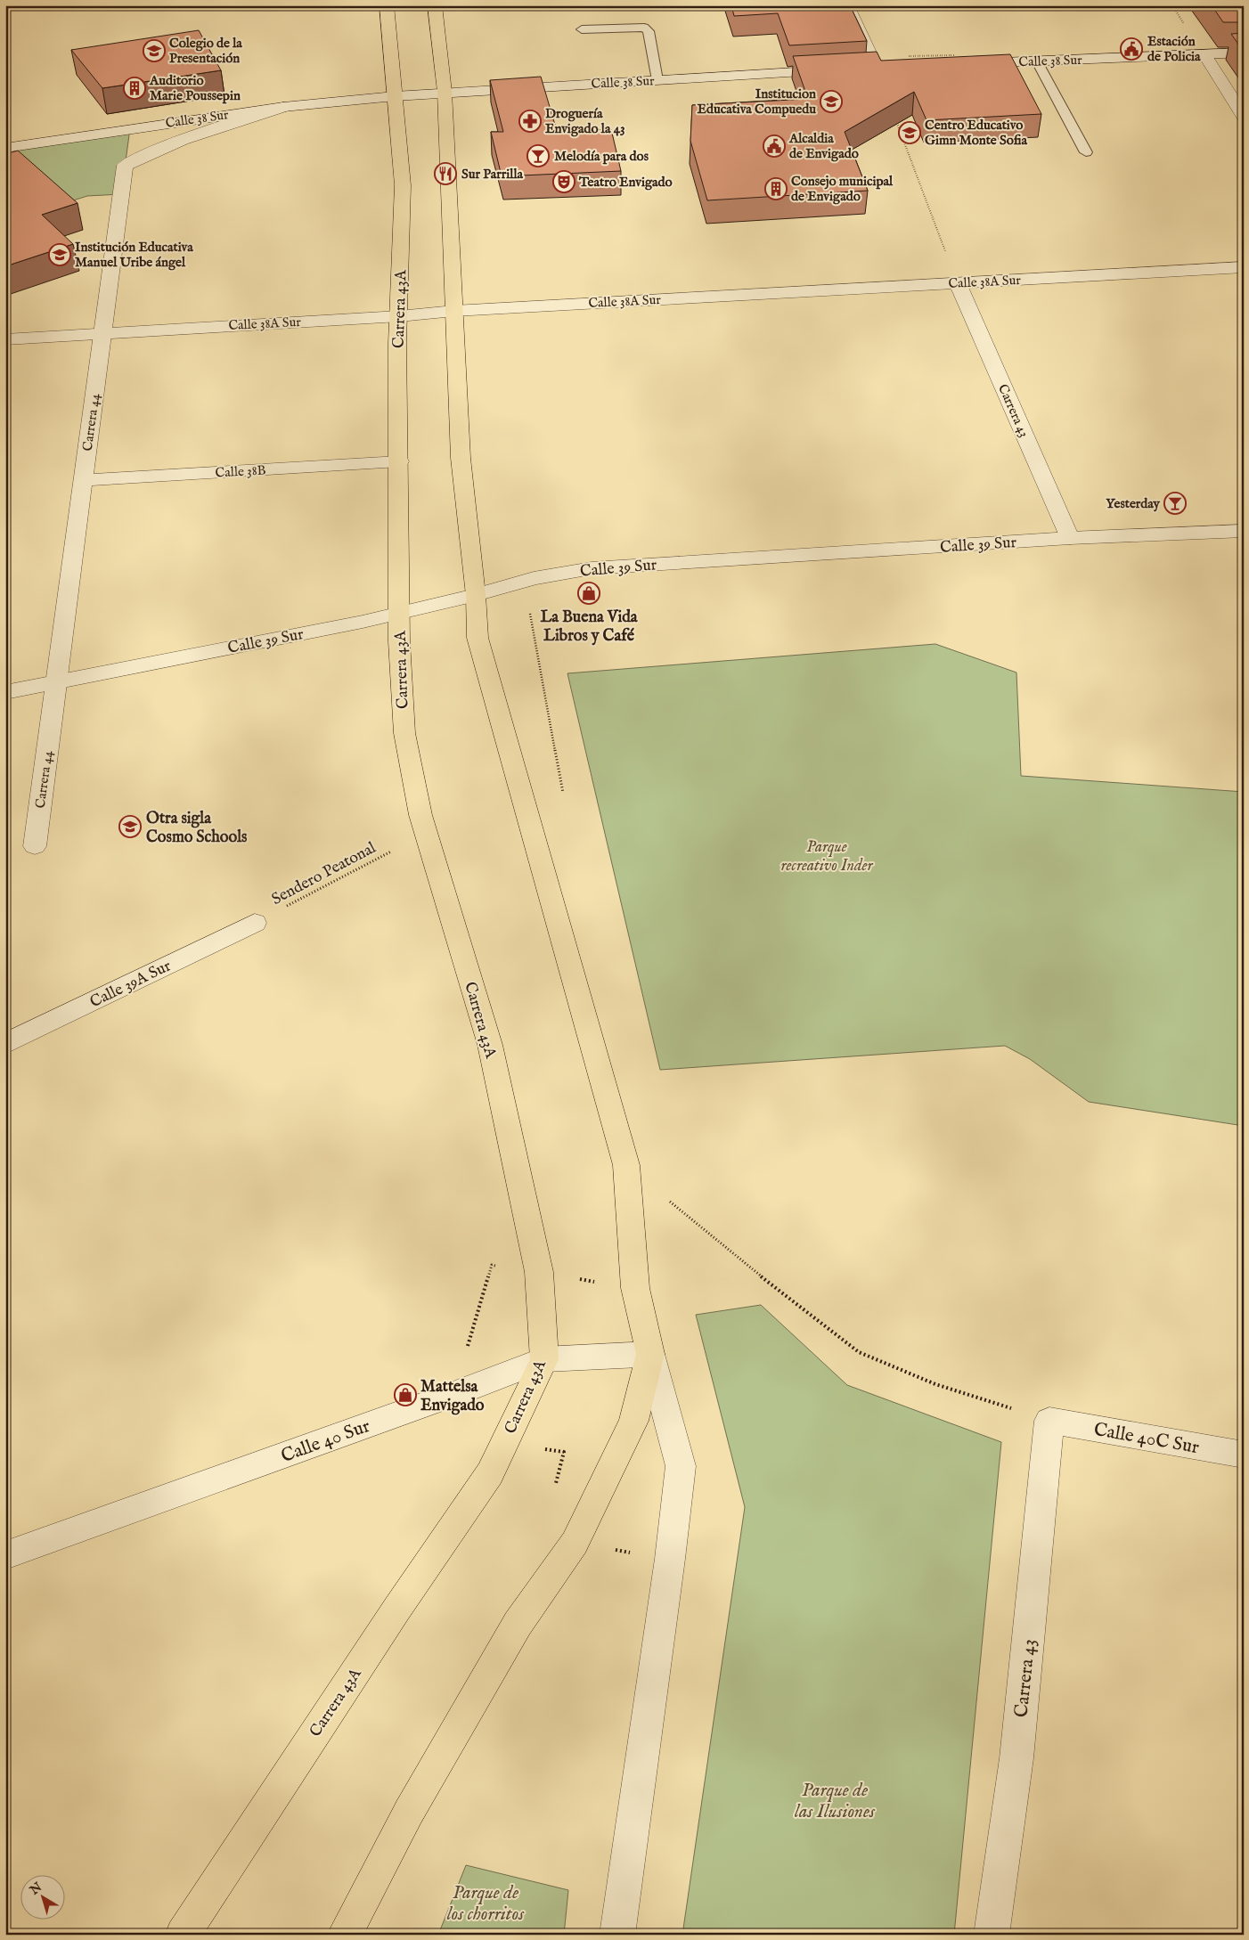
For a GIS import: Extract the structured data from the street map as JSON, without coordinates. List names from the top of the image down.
{
  "streets": {
    "main road": ["Carrera 43A"],
    "street": [
      "Calle 38 Sur",
      "Calle 38A Sur",
      "Carrera 43",
      "Carrera 44",
      "Calle 38B",
      "Calle 39 Sur",
      "Calle 39A Sur",
      "Calle 40C Sur",
      "Calle 40 Sur"
    ],
    "path": ["Sendero Peatonal"]
  },
  "crossings": [
    ["Calle 38 Sur", "Carrera 43A"],
    ["Calle 38 Sur", "Carrera 44"],
    ["Calle 38A Sur", "Carrera 43A"],
    ["Calle 38A Sur", "Carrera 43"],
    ["Calle 38A Sur", "Carrera 44"],
    ["Carrera 43A", "Calle 38B"],
    ["Carrera 43A", "Calle 39 Sur"],
    ["Carrera 43A", "Calle 40 Sur"],
    ["Carrera 43", "Calle 39 Sur"],
    ["Carrera 43", "Calle 40C Sur"],
    ["Carrera 44", "Calle 38B"],
    ["Carrera 44", "Calle 39 Sur"],
    ["Sendero Peatonal", "Calle 39A Sur"]
  ],
  "parks": ["Parque recreativo Inder", "Parque de las Ilusiones", "Parque de los chorritos"],
  "places": {
    "public building": ["Estación de Policia", "Alcaldia de Envigado"],
    "school or university": [
      "Colegio de la Presentación",
      "Institucion Educativa Compuedu",
      "Centro Educativo Gimn Monte Sofia",
      "Institución Educativa Manuel Uribe ángel",
      "Otra sigla Cosmo Schools"
    ],
    "building": ["Auditorio Marie Poussepin", "Consejo municipal de Envigado"],
    "pharmacy": ["Droguería Envigado la 43"],
    "bar": ["Melodía para dos", "Yesterday"],
    "restaurant": ["Sur Parrilla"],
    "theatre": ["Teatro Envigado"],
    "shop": ["La Buena Vida Libros y Café", "Mattelsa Envigado"]
  },
  "north": "top left"
}
